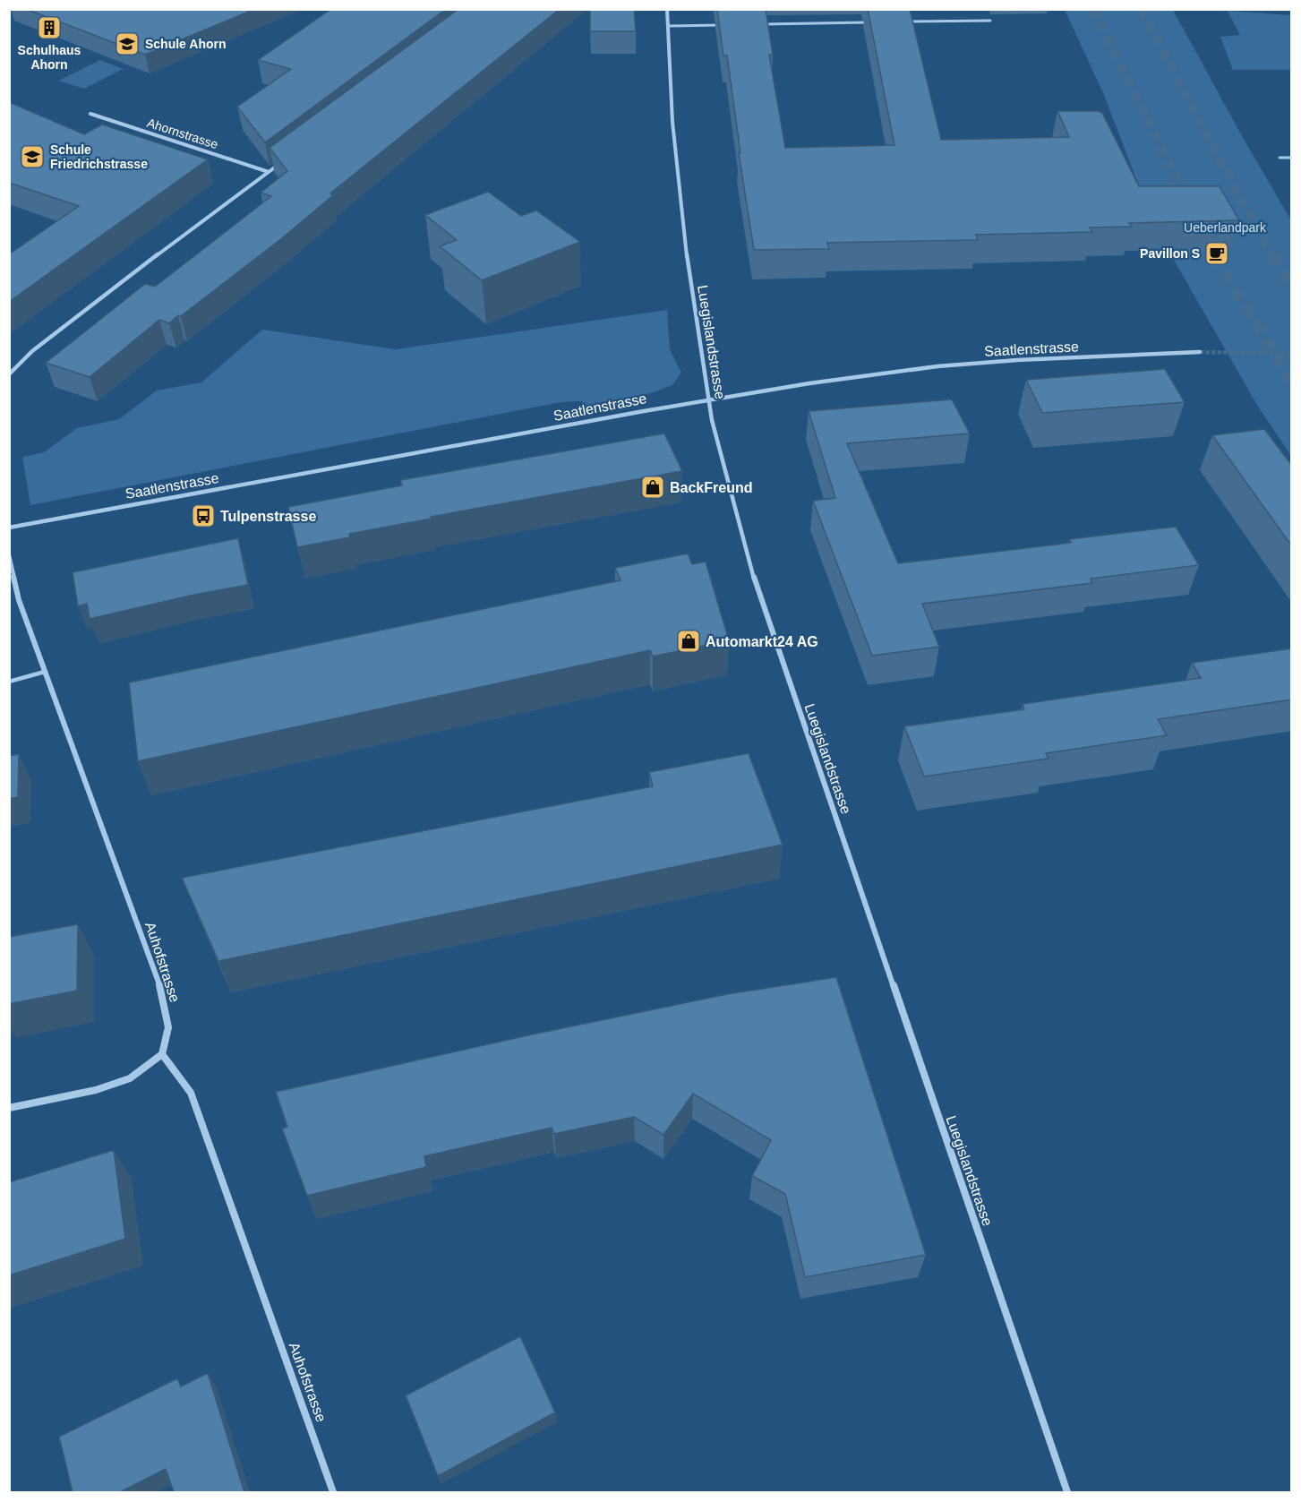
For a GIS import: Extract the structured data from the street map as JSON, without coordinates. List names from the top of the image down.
{
  "streets": {
    "street": [
      "Ahornstrasse",
      "Luegislandstrasse",
      "Saatlenstrasse",
      "Auhofstrasse"
    ]
  },
  "crossings": [
    ["Luegislandstrasse", "Saatlenstrasse"]
  ],
  "parks": ["Ueberlandpark"],
  "places": {
    "building": ["Schulhaus Ahorn"],
    "school or university": ["Schule Ahorn", "Schule Friedrichstrasse"],
    "cafe": ["Pavillon S"],
    "shop": ["BackFreund", "Automarkt24 AG"],
    "bus stop": ["Tulpenstrasse"]
  }
}
